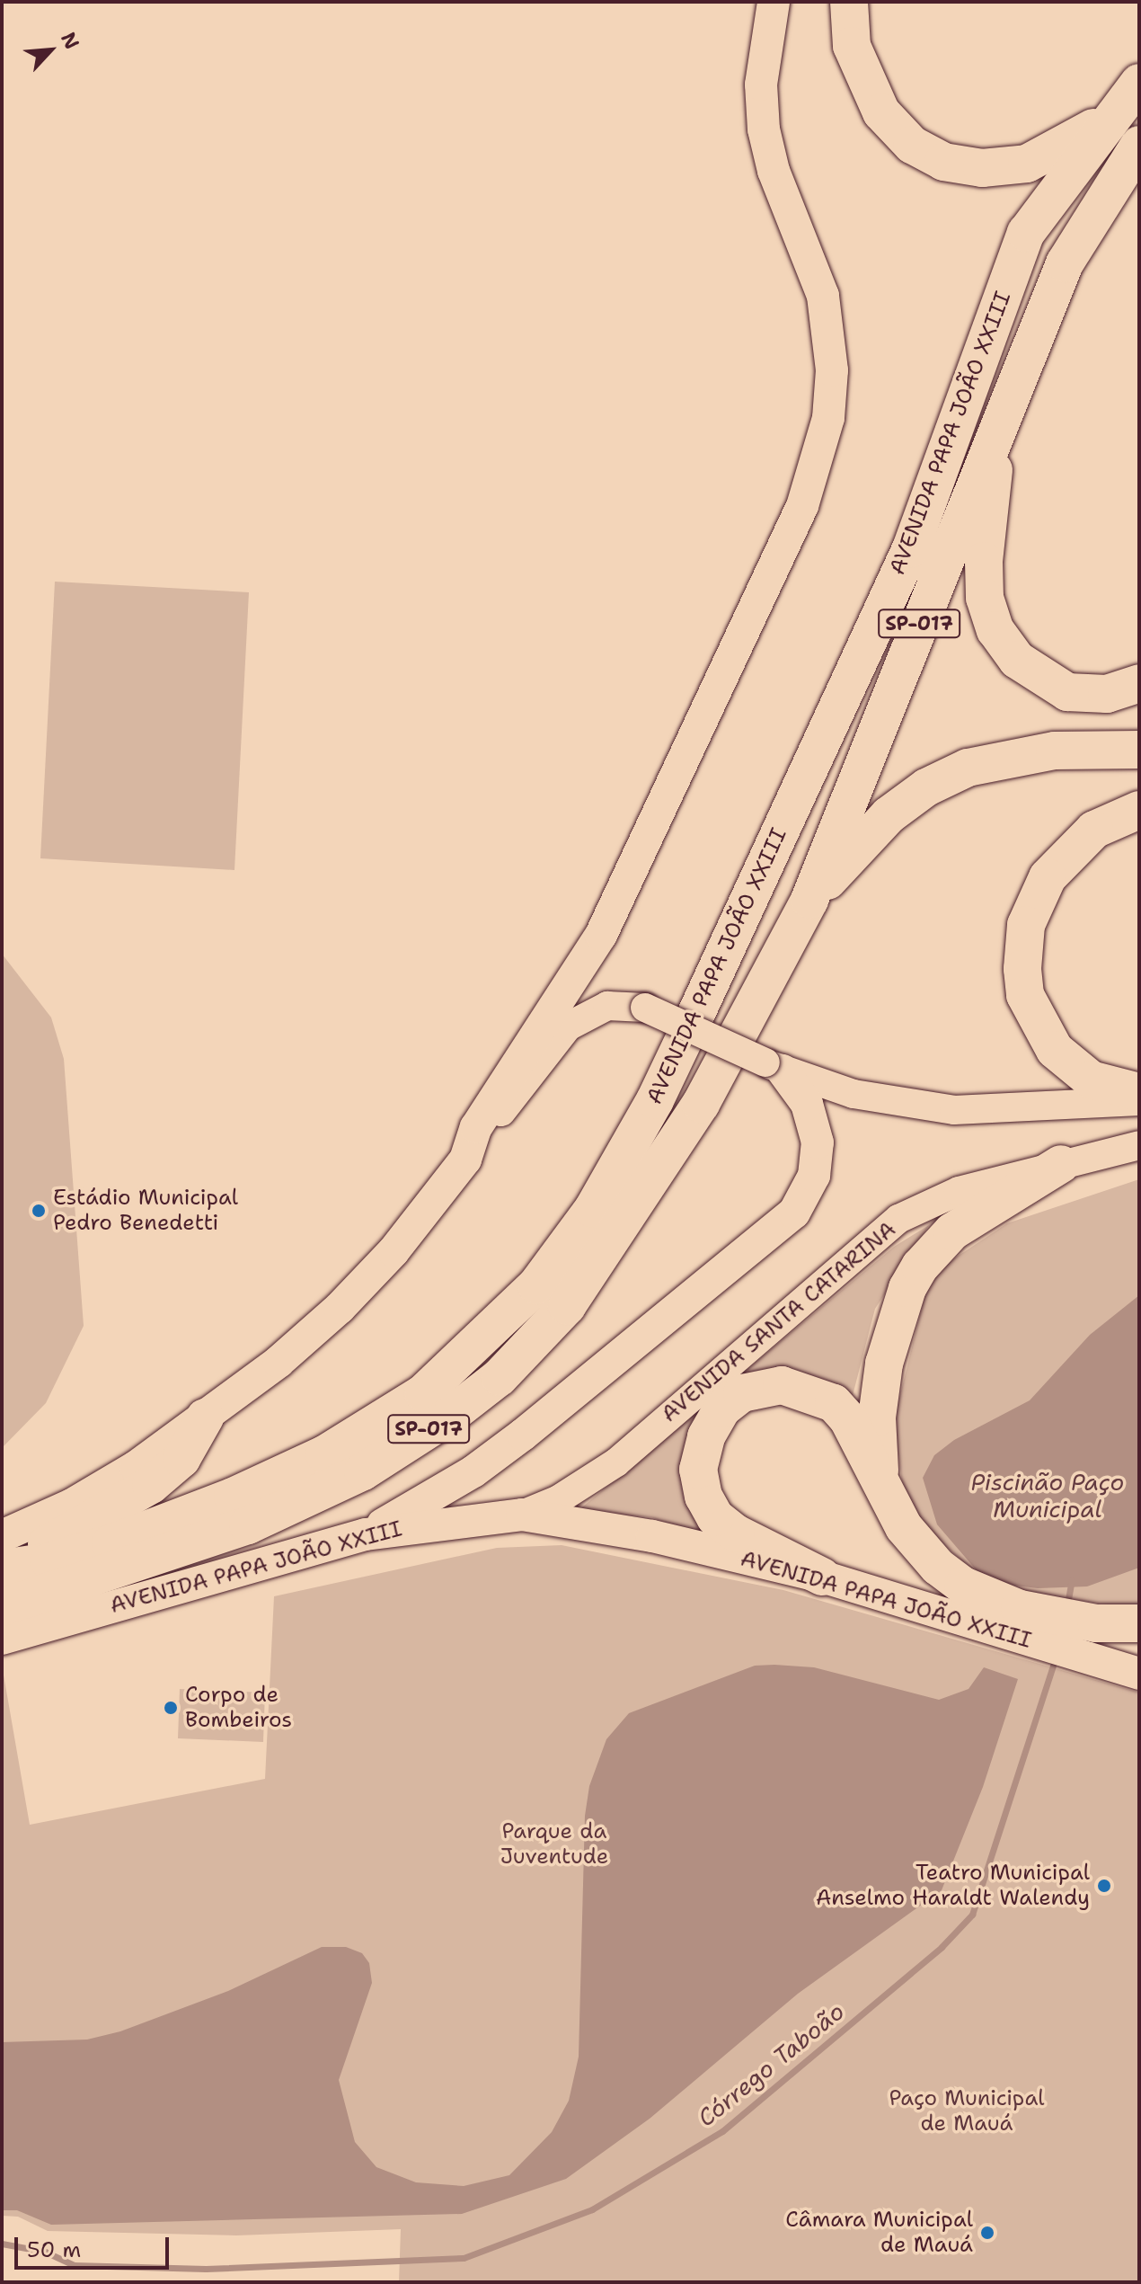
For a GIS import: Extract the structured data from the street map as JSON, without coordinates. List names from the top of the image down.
{
  "streets": {
    "highway": ["AVENIDA PAPA JOÃO XXIII", "SP-017"],
    "main road": ["AVENIDA SANTA CATARINA"]
  },
  "crossings": [
    ["AVENIDA PAPA JOÃO XXIII", "AVENIDA SANTA CATARINA"]
  ],
  "water": ["Piscinão Paço Municipal", "Córrego Taboão"],
  "parks": ["Parque da Juventude", "Paço Municipal de Mauá"],
  "places": [
    "Estádio Municipal Pedro Benedetti",
    "Corpo de Bombeiros",
    "Teatro Municipal Anselmo Haraldt Walendy",
    "Câmara Municipal de Mauá"
  ],
  "scale_bar": "50 m",
  "north": "top right"
}
